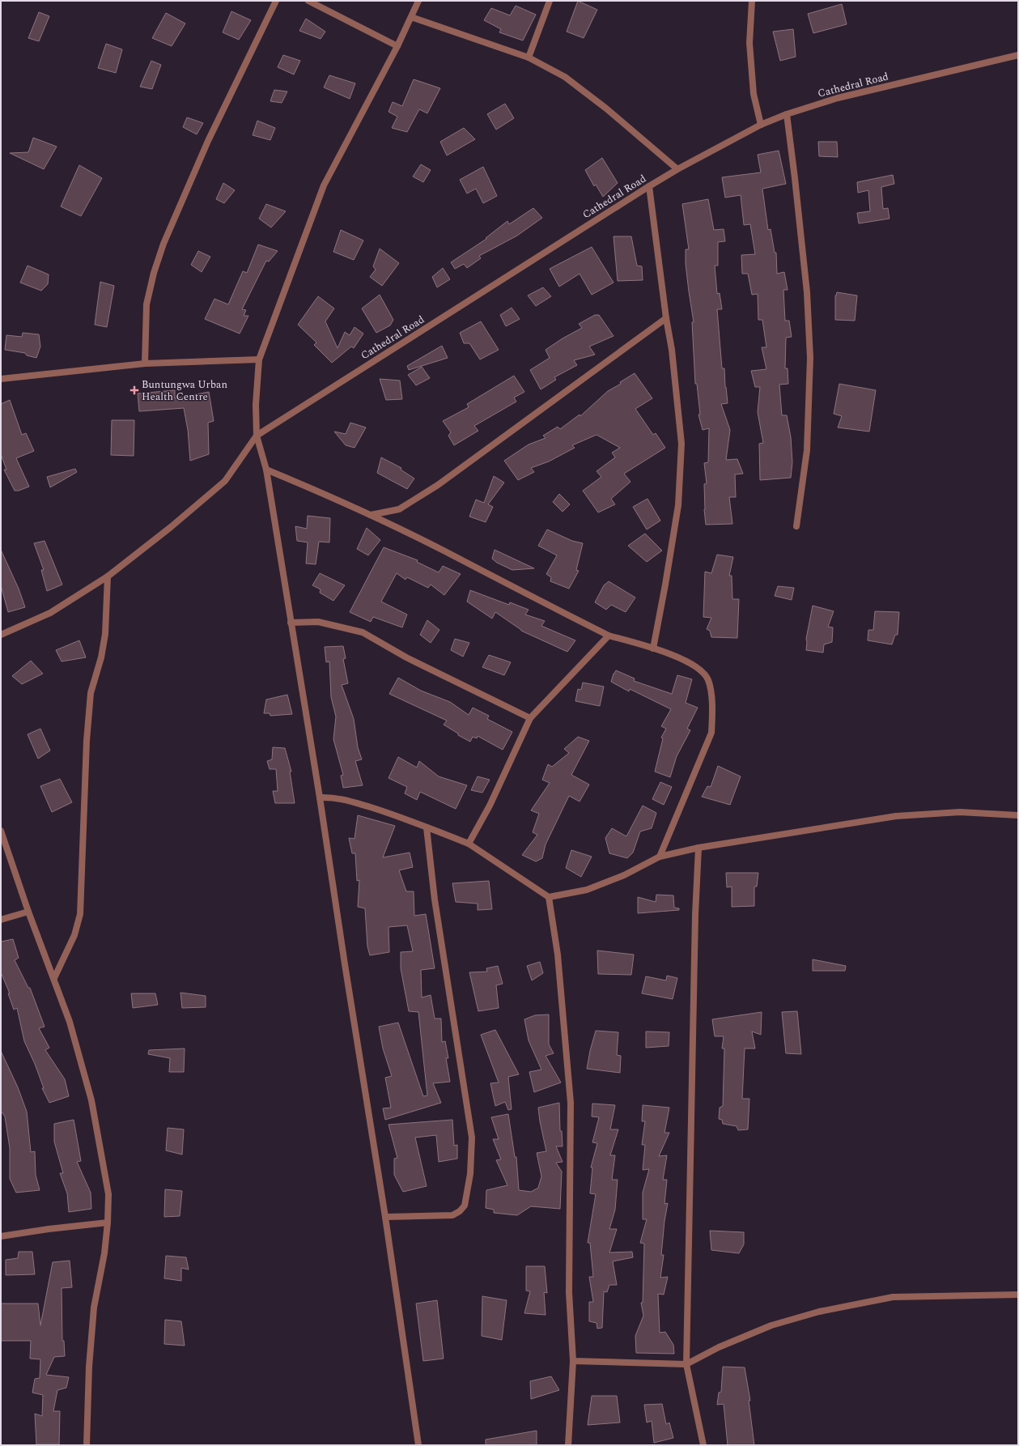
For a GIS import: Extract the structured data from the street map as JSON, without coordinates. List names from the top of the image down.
{
  "streets": {
    "street": ["Cathedral Road"]
  },
  "places": {
    "health": ["Buntungwa Urban Health Centre"]
  }
}
